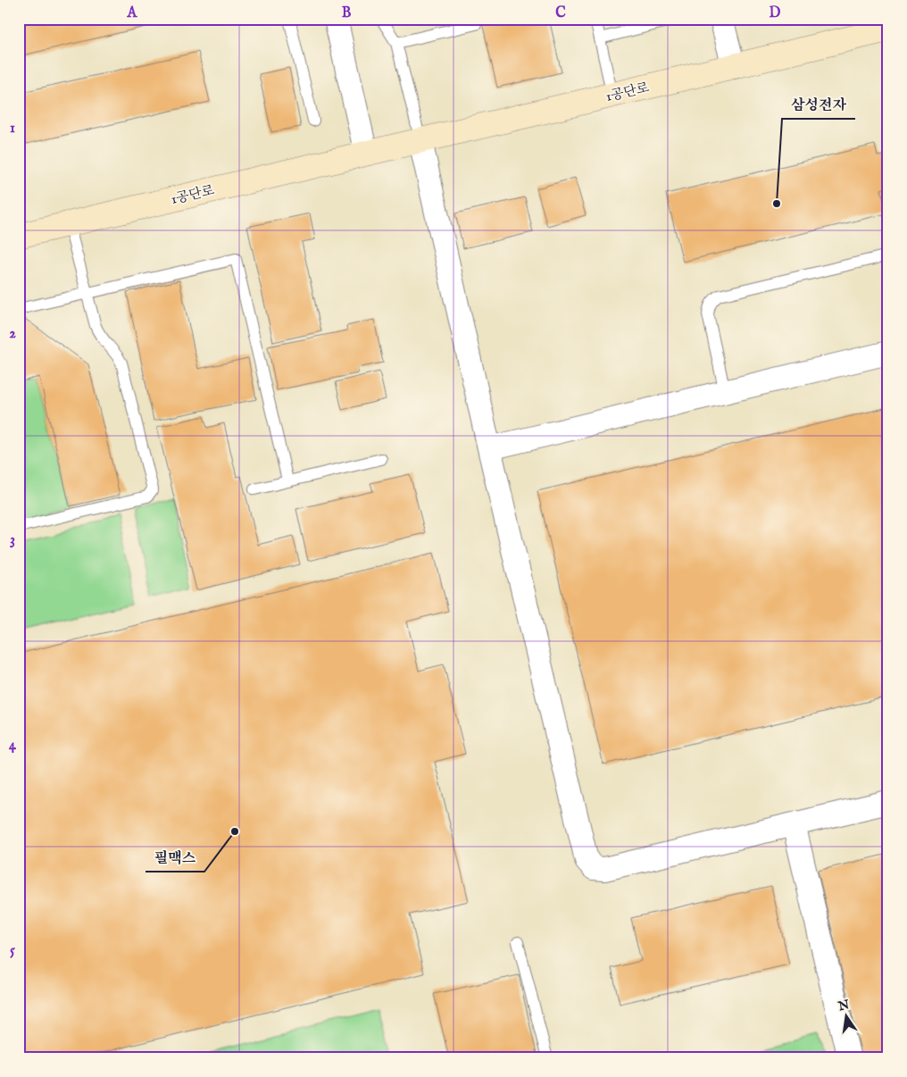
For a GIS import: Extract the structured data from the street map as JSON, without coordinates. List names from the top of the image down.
{
  "streets": {
    "street": ["1공단로"]
  },
  "places": ["삼성전자", "필맥스"],
  "north": "top",
  "grid": {
    "columns": [
      "A",
      "B",
      "C",
      "D"
    ],
    "rows": [
      "1",
      "2",
      "3",
      "4",
      "5"
    ]
  }
}
